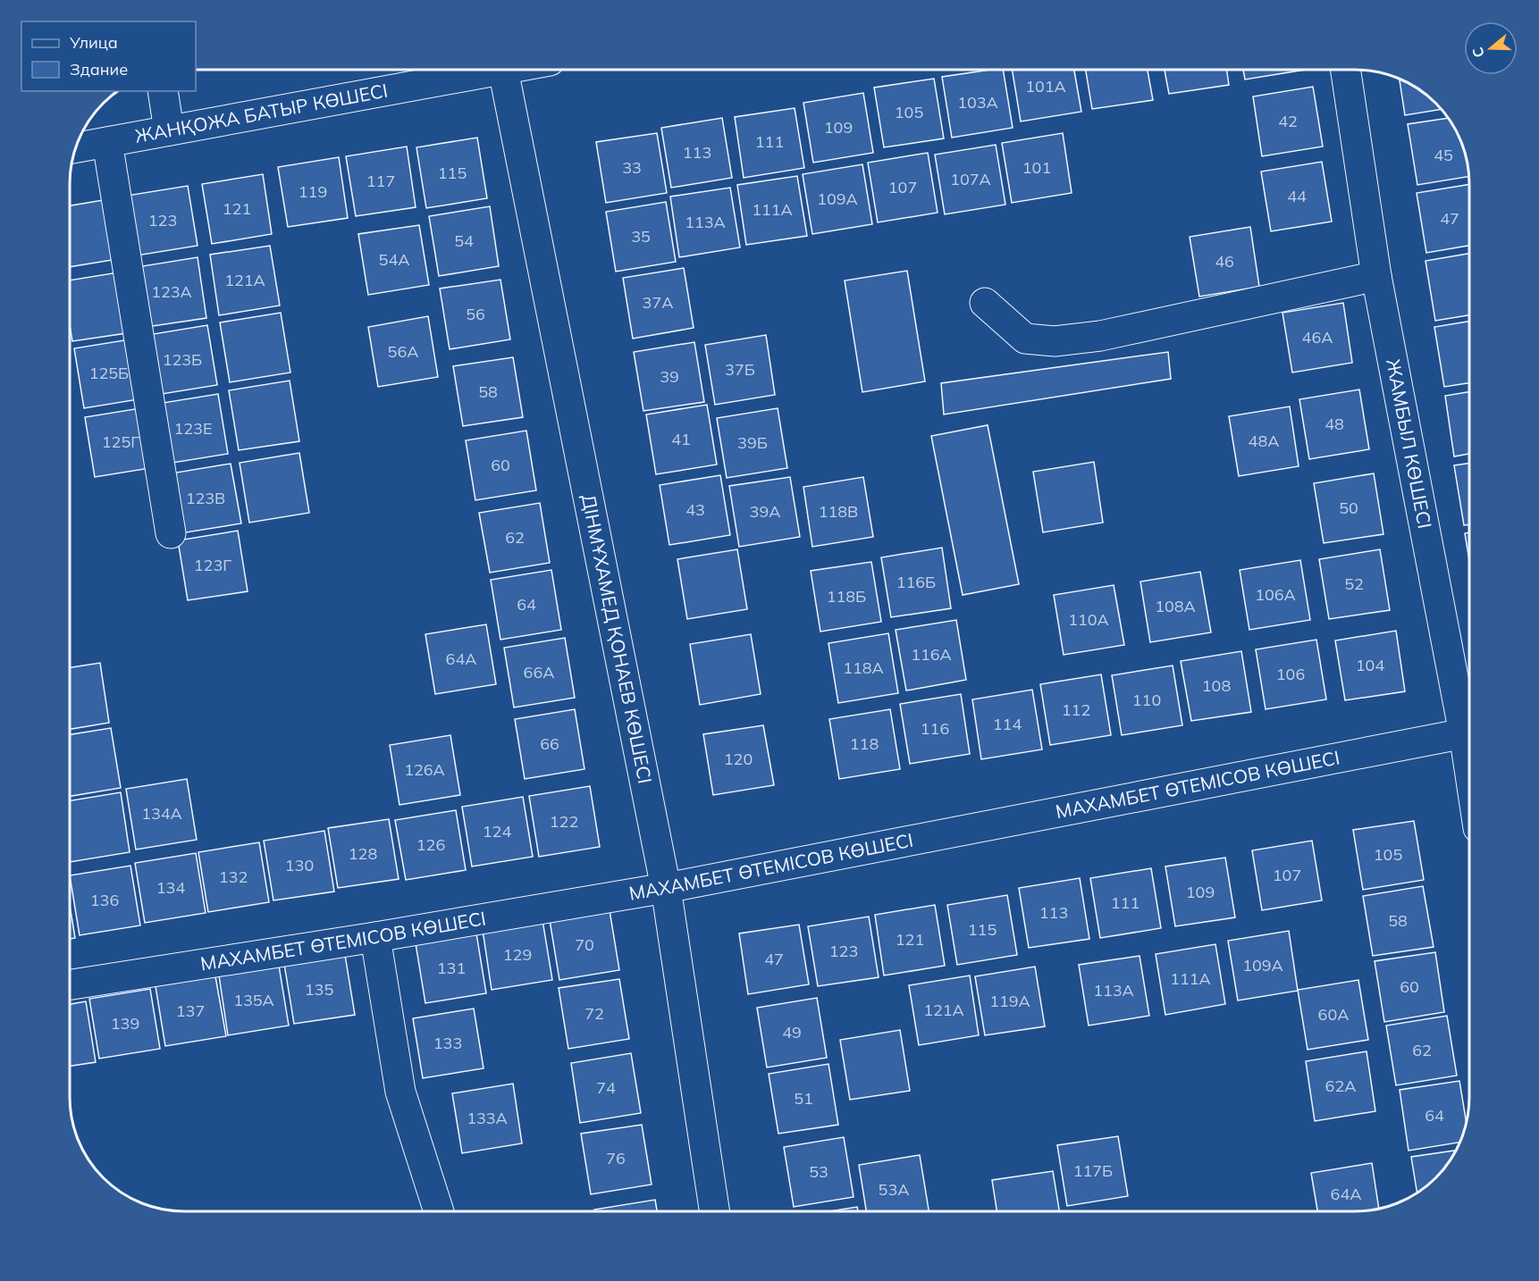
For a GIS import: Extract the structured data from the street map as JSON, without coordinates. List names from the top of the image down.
{
  "streets": {
    "street": [
      "ЖАНҚОЖА БАТЫР КӨШЕСІ",
      "ЖАМБЫЛ КӨШЕСІ",
      "ДІНМҰХАМЕД ҚОНАЕВ КӨШЕСІ",
      "МАХАМБЕТ ӨТЕМІСОВ КӨШЕСІ"
    ]
  },
  "crossings": [
    ["ДІНМҰХАМЕД ҚОНАЕВ КӨШЕСІ", "МАХАМБЕТ ӨТЕМІСОВ КӨШЕСІ"]
  ],
  "house_numbers": [
    "101А",
    "103А",
    "105",
    "42",
    "109",
    "111",
    "113",
    "45",
    "33",
    "101",
    "115",
    "107А",
    "117",
    "107",
    "119",
    "44",
    "109А",
    "121",
    "111А",
    "47",
    "123",
    "113А",
    "35",
    "54",
    "54А",
    "46",
    "121А",
    "123А",
    "37А",
    "56",
    "46А",
    "56А",
    "123Б",
    "37Б",
    "125Б",
    "39",
    "58",
    "48",
    "123Е",
    "41",
    "48А",
    "125Г",
    "39Б",
    "60",
    "123В",
    "50",
    "43",
    "39А",
    "118В",
    "62",
    "123Г",
    "116Б",
    "52",
    "106А",
    "118Б",
    "64",
    "108А",
    "110А",
    "116А",
    "64А",
    "104",
    "118А",
    "66А",
    "106",
    "108",
    "110",
    "112",
    "114",
    "116",
    "66",
    "118",
    "120",
    "126А",
    "134А",
    "122",
    "124",
    "126",
    "128",
    "105",
    "130",
    "107",
    "132",
    "134",
    "109",
    "136",
    "111",
    "113",
    "58",
    "115",
    "121",
    "70",
    "123",
    "129",
    "47",
    "109А",
    "131",
    "111А",
    "60",
    "135",
    "113А",
    "135А",
    "119А",
    "121А",
    "137",
    "72",
    "60А",
    "139",
    "49",
    "133",
    "62",
    "62А",
    "74",
    "51",
    "64",
    "133А",
    "76",
    "117Б",
    "53",
    "53А",
    "64А"
  ],
  "legend": ["Улица", "Здание"],
  "north": "left"
}
